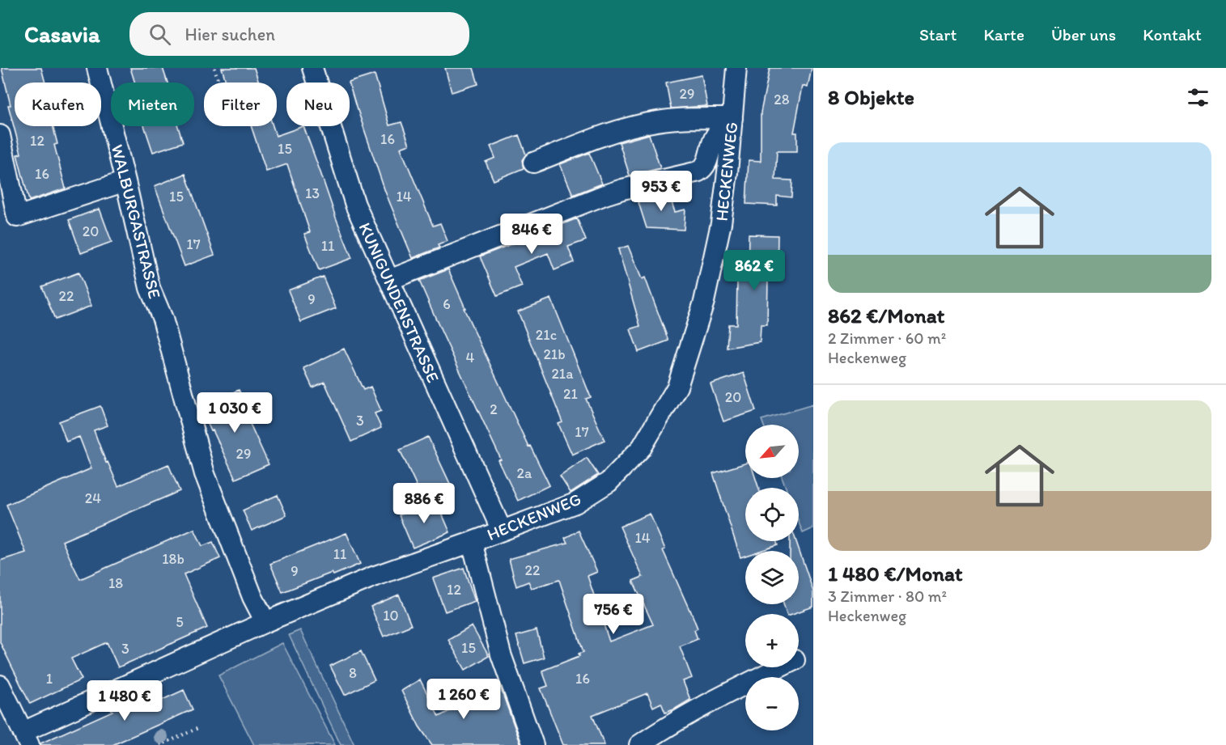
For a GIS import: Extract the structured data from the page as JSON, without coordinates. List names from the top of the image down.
{
  "streets": {
    "street": ["HECKENWEG", "WALBURGASTRASSE", "KUNIGUNDENSTRASSE"]
  },
  "crossings": [
    ["HECKENWEG", "WALBURGASTRASSE"],
    ["HECKENWEG", "KUNIGUNDENSTRASSE"]
  ],
  "house_numbers": [
    "29",
    "28",
    "16",
    "12",
    "15",
    "16",
    "13",
    "15",
    "14",
    "20",
    "17",
    "11",
    "22",
    "9",
    "6",
    "21c",
    "21b",
    "4",
    "21a",
    "21",
    "20",
    "2",
    "3",
    "17",
    "29",
    "2a",
    "24",
    "14",
    "11",
    "18b",
    "22",
    "9",
    "18",
    "12",
    "10",
    "5",
    "15",
    "3",
    "8",
    "1",
    "16"
  ],
  "north": "bottom left",
  "page": {
    "header": "Casavia",
    "search": "Hier suchen",
    "nav": [
      "Start",
      "Karte",
      "Über uns",
      "Kontakt"
    ],
    "heading": "8 Objekte",
    "chip": [
      "Kaufen",
      "Mieten",
      "Filter",
      "Neu"
    ],
    "list": [
      {
        "name": "862 €/Monat",
        "note": "2 Zimmer · 60 m² · Heckenweg"
      },
      {
        "name": "1 480 €/Monat",
        "note": "3 Zimmer · 80 m² · Heckenweg"
      }
    ],
    "price": [
      "953 €",
      "846 €",
      "862 €",
      "1 030 €",
      "886 €",
      "756 €",
      "1 260 €",
      "1 480 €"
    ],
    "map_buttons": ["+", "−"]
  }
}
